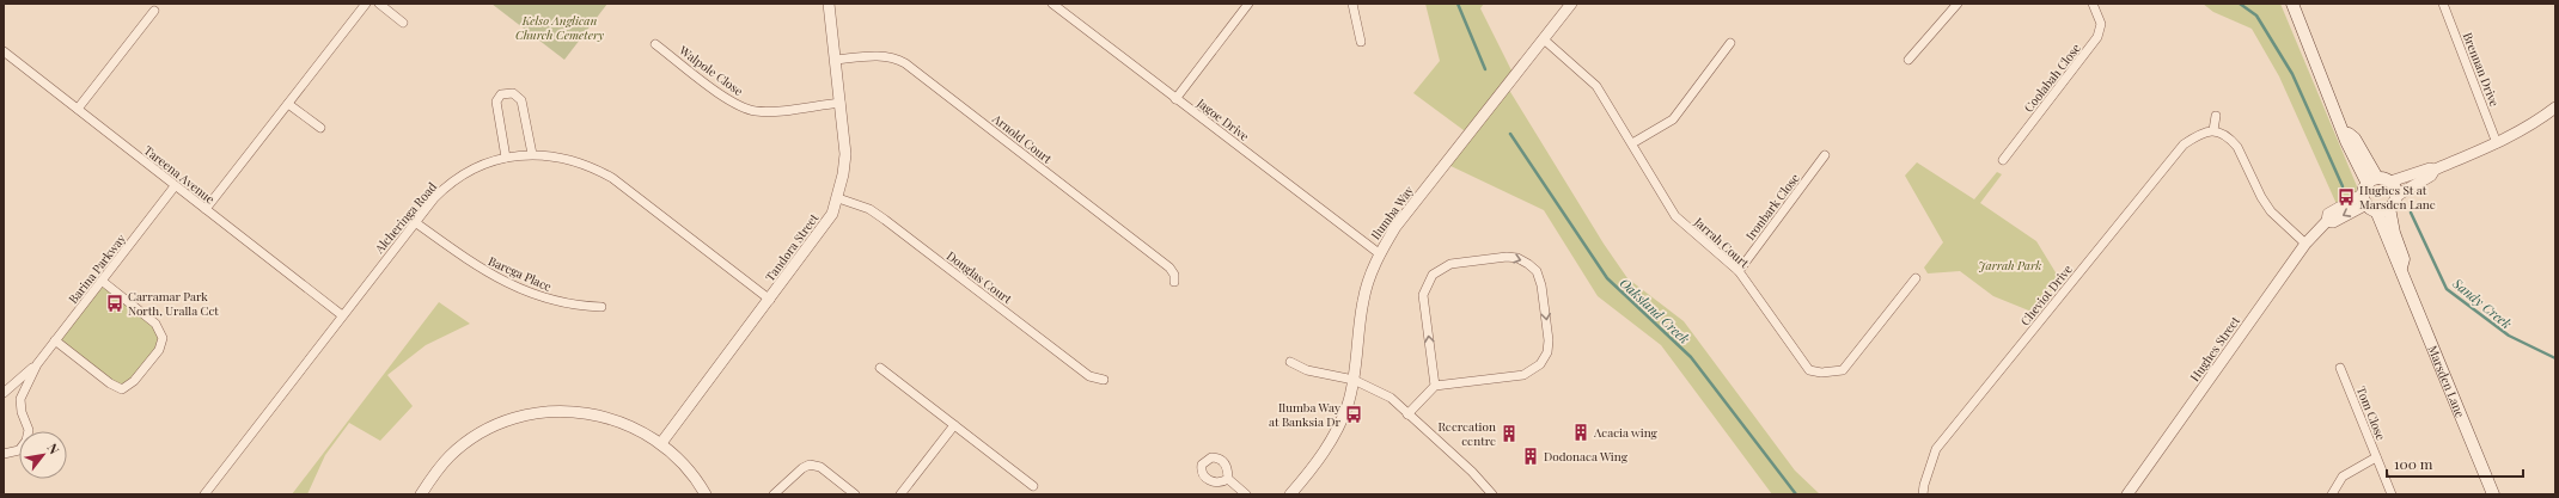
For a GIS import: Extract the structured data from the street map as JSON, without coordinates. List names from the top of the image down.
{
  "streets": {
    "main road": ["Marsden Lane"],
    "street": [
      "Brennan Drive",
      "Walpole Close",
      "Coolabah Close",
      "Jagoe Drive",
      "Arnold Court",
      "Tareena Avenue",
      "Ironbark Close",
      "Ilumba Way",
      "Alcheringa Road",
      "Jarrah Court",
      "Tandora Street",
      "Barina Parkway",
      "Barega Place",
      "Douglas Court",
      "Cheviot Drive",
      "Hughes Street",
      "Tom Close"
    ]
  },
  "crossings": [
    ["Walpole Close", "Tandora Street"],
    ["Jagoe Drive", "Ilumba Way"],
    ["Arnold Court", "Tandora Street"],
    ["Tareena Avenue", "Alcheringa Road"],
    ["Tareena Avenue", "Barina Parkway"],
    ["Ironbark Close", "Jarrah Court"],
    ["Ilumba Way", "Jarrah Court"],
    ["Alcheringa Road", "Tandora Street"],
    ["Alcheringa Road", "Barega Place"],
    ["Tandora Street", "Douglas Court"],
    ["Hughes Street", "Marsden Lane"]
  ],
  "water": ["Sandy Creek", "Oaksland Creek"],
  "parks": ["Kelso Anglican Church Cemetery", "Jarrah Park"],
  "places": {
    "bus stop": ["Hughes St at Marsden Lane", "Carramar Park North, Uralla Cct", "Ilumba Way at Banksia Dr"],
    "building": ["Acacia wing", "Recreation centre", "Dodonaea Wing"]
  },
  "scale_bar": "100 m",
  "north": "top right"
}
